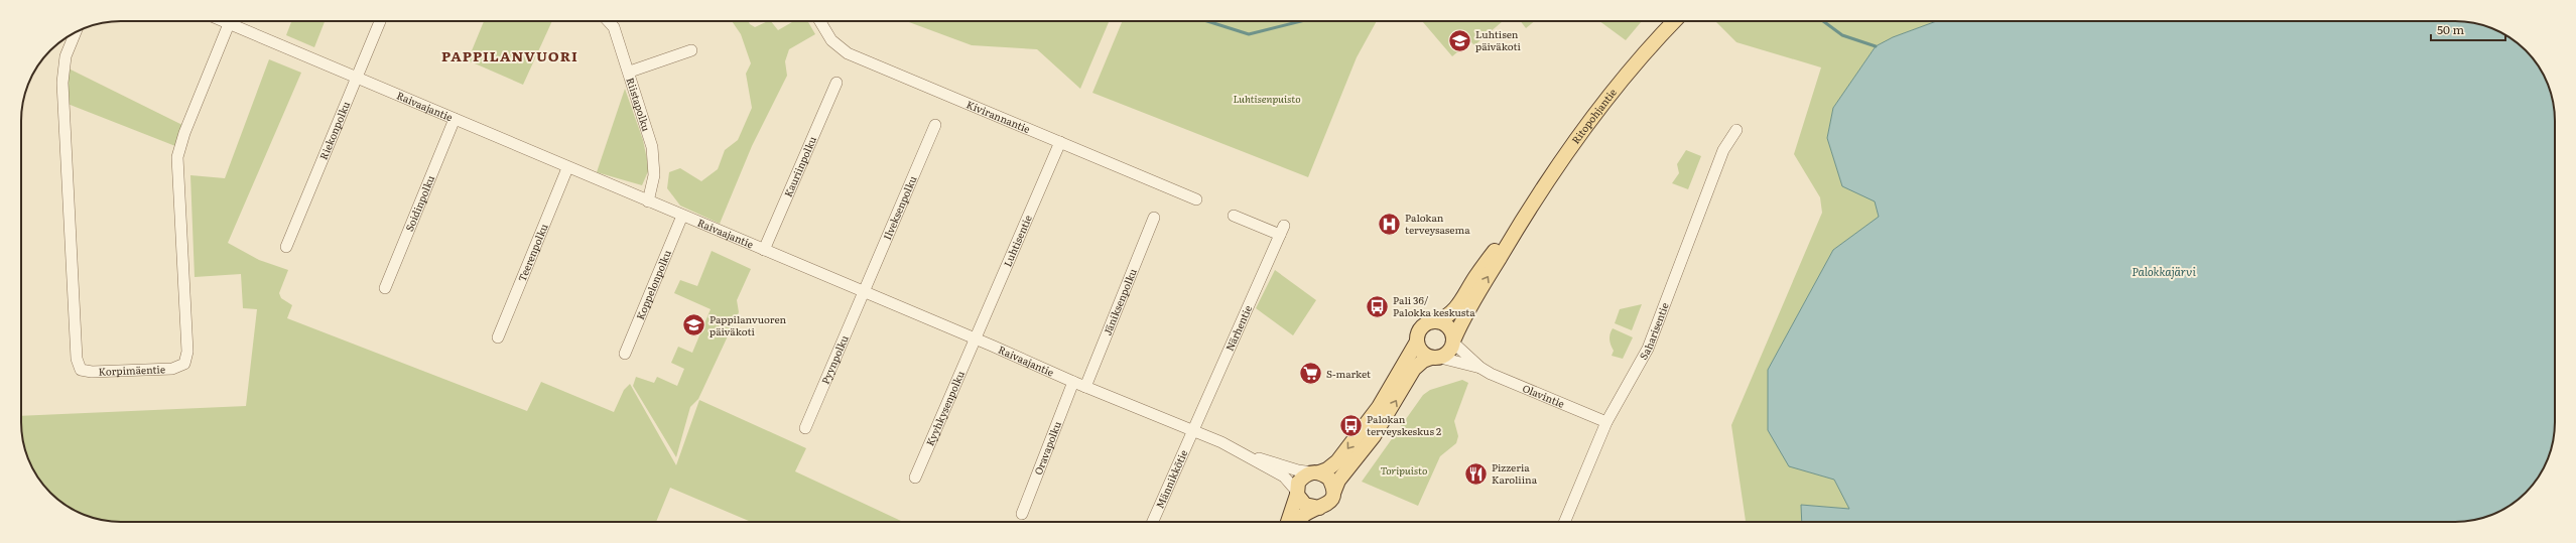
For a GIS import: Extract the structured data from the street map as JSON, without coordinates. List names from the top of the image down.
{
  "streets": {
    "main road": ["Ritopohjantie"],
    "street": [
      "Riistapolku",
      "Raivaajantie",
      "Kivirannantie",
      "Riekonpolku",
      "Kauriinpolku",
      "Soidinpolku",
      "Ilveksenpolku",
      "Luhtisentie",
      "Teerenpolku",
      "Koppelonpolku",
      "Jäniksenpolku",
      "Närhentie",
      "Saharisentie",
      "Pyynpolku",
      "Korpimäentie",
      "Olavintie",
      "Kyyhkysenpolku",
      "Oravapolku",
      "Männikkötie"
    ]
  },
  "crossings": [
    ["Riistapolku", "Raivaajantie"],
    ["Raivaajantie", "Riekonpolku"],
    ["Raivaajantie", "Kauriinpolku"],
    ["Raivaajantie", "Soidinpolku"],
    ["Raivaajantie", "Ilveksenpolku"],
    ["Raivaajantie", "Luhtisentie"],
    ["Raivaajantie", "Teerenpolku"],
    ["Raivaajantie", "Koppelonpolku"],
    ["Raivaajantie", "Jäniksenpolku"],
    ["Raivaajantie", "Närhentie"],
    ["Raivaajantie", "Pyynpolku"],
    ["Raivaajantie", "Kyyhkysenpolku"],
    ["Raivaajantie", "Oravapolku"],
    ["Raivaajantie", "Männikkötie"],
    ["Kivirannantie", "Luhtisentie"],
    ["Ritopohjantie", "Olavintie"],
    ["Ilveksenpolku", "Pyynpolku"],
    ["Luhtisentie", "Kyyhkysenpolku"],
    ["Närhentie", "Männikkötie"],
    ["Saharisentie", "Olavintie"]
  ],
  "districts": ["PAPPILANVUORI"],
  "water": ["Palokkajärvi"],
  "parks": ["Luhtisenpuisto", "Toripuisto"],
  "places": {
    "school or university": ["Luhtisen päiväkoti", "Pappilanvuoren päiväkoti"],
    "hospital": ["Palokan terveysasema"],
    "bus stop": ["Pali 36/ Palokka keskusta", "Palokan terveyskeskus 2"],
    "supermarket": ["S-market"],
    "restaurant": ["Pizzeria Karoliina"]
  },
  "scale_bar": "50 m"
}
